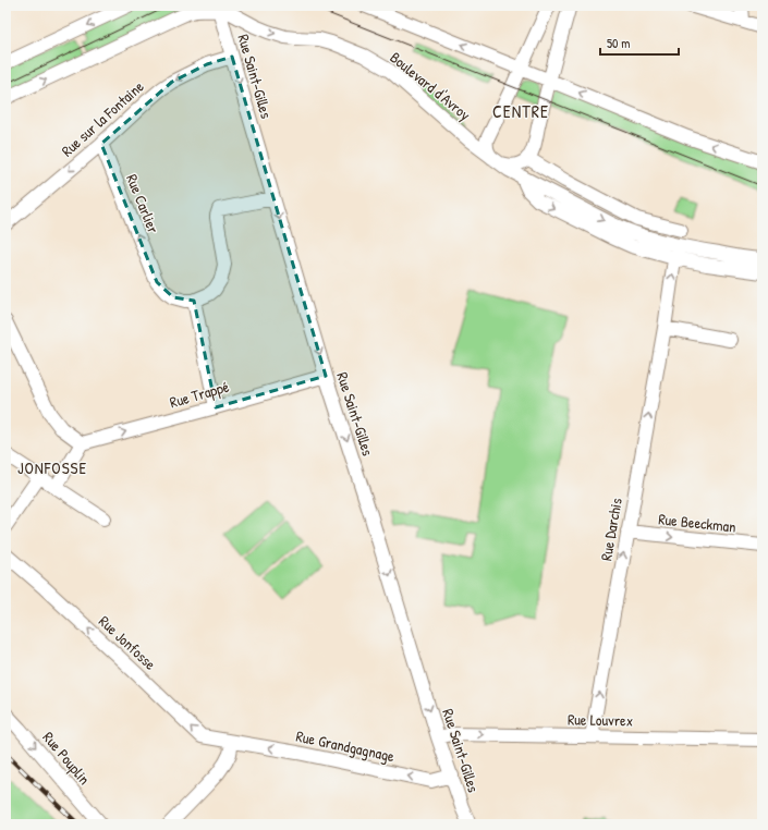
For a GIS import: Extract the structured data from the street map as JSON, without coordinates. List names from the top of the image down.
{
  "streets": {
    "street": [
      "Rue Saint-Gilles",
      "Boulevard d'Avroy",
      "Rue sur la Fontaine",
      "Rue Carlier",
      "Rue Trappé",
      "Rue Beeckman",
      "Rue Darchis",
      "Rue Jonfosse",
      "Rue Louvrex",
      "Rue Grandgagnage",
      "Rue Pouplin"
    ]
  },
  "crossings": [
    ["Rue Saint-Gilles", "Boulevard d'Avroy"],
    ["Rue Saint-Gilles", "Rue sur la Fontaine"],
    ["Rue Saint-Gilles", "Rue Trappé"],
    ["Rue Saint-Gilles", "Rue Louvrex"],
    ["Rue Saint-Gilles", "Rue Grandgagnage"],
    ["Boulevard d'Avroy", "Rue Darchis"],
    ["Rue sur la Fontaine", "Rue Carlier"],
    ["Rue Beeckman", "Rue Darchis"],
    ["Rue Darchis", "Rue Louvrex"],
    ["Rue Jonfosse", "Rue Grandgagnage"]
  ],
  "one_way": [
    "Rue Saint-Gilles",
    "Rue Carlier",
    "Rue Trappé",
    "Rue Beeckman",
    "Rue Darchis",
    "Rue Jonfosse",
    "Rue Louvrex",
    "Rue Grandgagnage",
    "Rue Pouplin"
  ],
  "districts": ["CENTRE", "JONFOSSE"],
  "scale_bar": "50 m"
}
